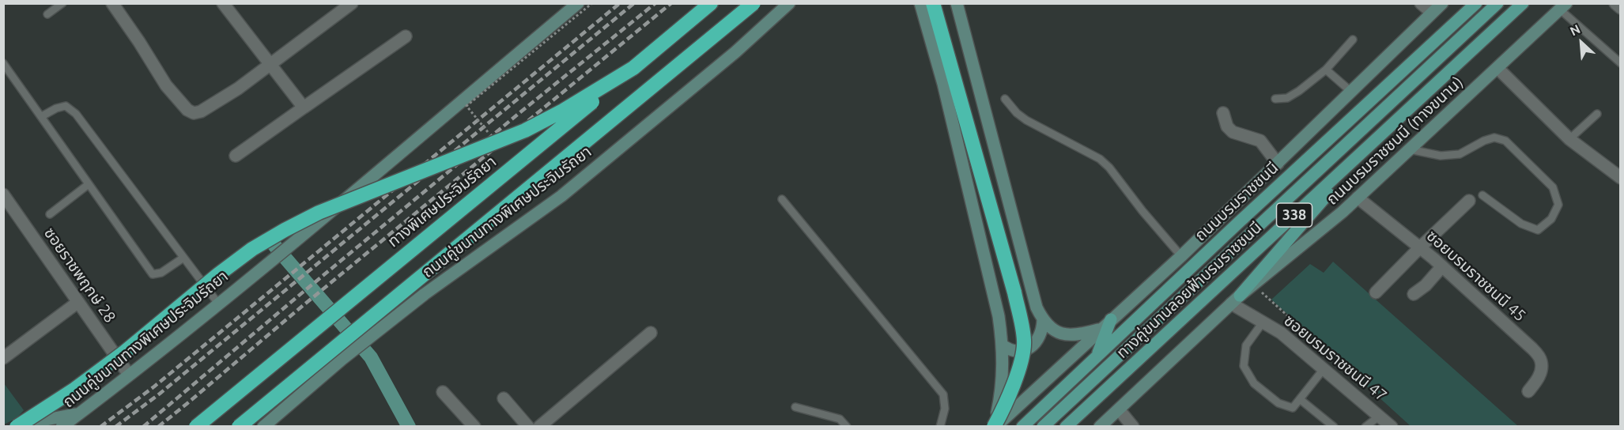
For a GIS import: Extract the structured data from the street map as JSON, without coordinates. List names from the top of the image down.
{
  "streets": {
    "highway": ["ทางพิเศษประจิมรัถยา"],
    "main road": [
      "ถนนบรมราชชนนี (ทางขนาน)",
      "ถนนบรมราชชนนี",
      "ถนนคู่ขนานทางพิเศษประจิมรัถยา",
      "338",
      "ทางคู่ขนานลอยฟ้าบรมราชชนนี"
    ],
    "street": ["ซอยราชพฤกษ์ 28", "ซอยบรมราชชนนี 45", "ซอยบรมราชชนนี 47"]
  },
  "crossings": [
    ["ถนนบรมราชชนนี (ทางขนาน)", "338"],
    ["ถนนบรมราชชนนี (ทางขนาน)", "ซอยบรมราชชนนี 45"],
    ["ถนนบรมราชชนนี (ทางขนาน)", "ซอยบรมราชชนนี 47"],
    ["ถนนคู่ขนานทางพิเศษประจิมรัถยา", "ซอยราชพฤกษ์ 28"],
    ["338", "ซอยบรมราชชนนี 47"]
  ],
  "north": "top left"
}
